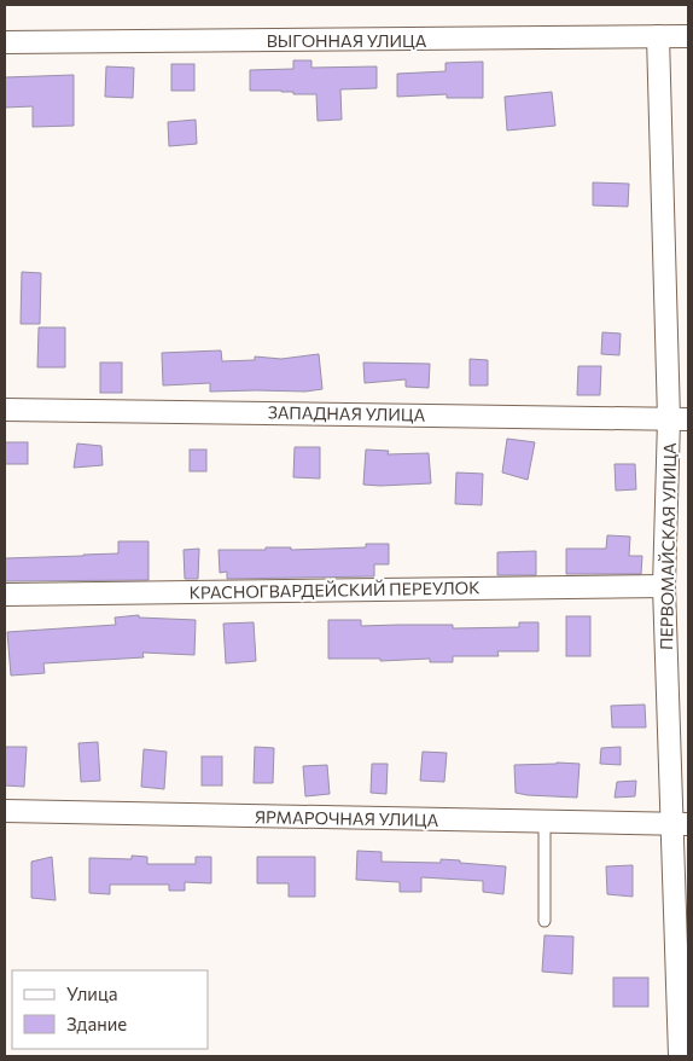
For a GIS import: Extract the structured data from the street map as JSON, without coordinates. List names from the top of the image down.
{
  "streets": {
    "street": [
      "ВЫГОННАЯ УЛИЦА",
      "ЗАПАДНАЯ УЛИЦА",
      "ПЕРВОМАЙСКАЯ УЛИЦА",
      "КРАСНОГВАРДЕЙСКИЙ ПЕРЕУЛОК",
      "ЯРМАРОЧНАЯ УЛИЦА"
    ]
  },
  "crossings": [
    ["ВЫГОННАЯ УЛИЦА", "ПЕРВОМАЙСКАЯ УЛИЦА"],
    ["ЗАПАДНАЯ УЛИЦА", "ПЕРВОМАЙСКАЯ УЛИЦА"],
    ["ПЕРВОМАЙСКАЯ УЛИЦА", "КРАСНОГВАРДЕЙСКИЙ ПЕРЕУЛОК"],
    ["ПЕРВОМАЙСКАЯ УЛИЦА", "ЯРМАРОЧНАЯ УЛИЦА"]
  ],
  "legend": ["Улица", "Здание"]
}
